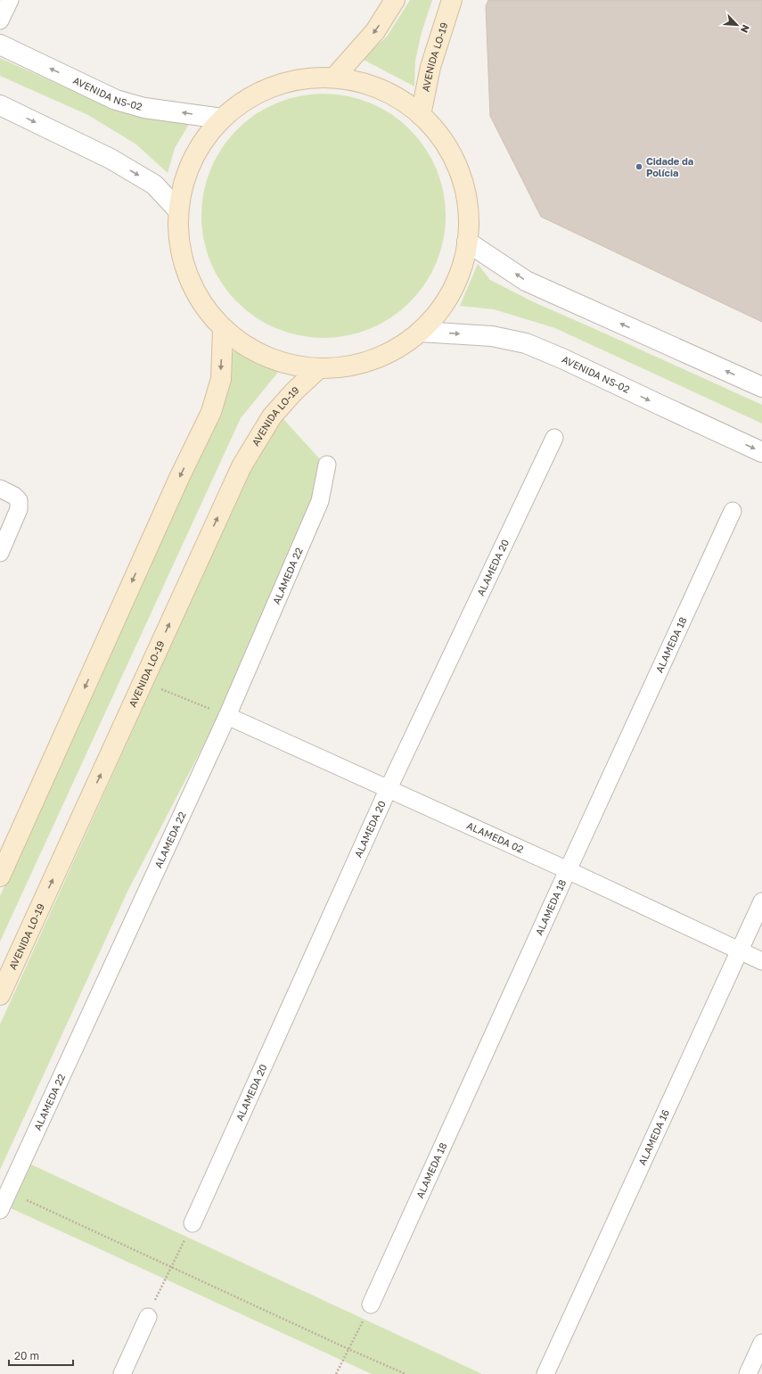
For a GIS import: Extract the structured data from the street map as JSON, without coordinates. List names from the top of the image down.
{
  "streets": {
    "main road": ["AVENIDA LO-19"],
    "street": [
      "AVENIDA NS-02",
      "ALAMEDA 20",
      "ALAMEDA 22",
      "ALAMEDA 18",
      "ALAMEDA 02",
      "ALAMEDA 16"
    ]
  },
  "crossings": [
    ["ALAMEDA 20", "ALAMEDA 02"],
    ["ALAMEDA 22", "ALAMEDA 02"],
    ["ALAMEDA 18", "ALAMEDA 02"],
    ["ALAMEDA 02", "ALAMEDA 16"]
  ],
  "places": ["Cidade da Polícia"],
  "scale_bar": "20 m",
  "north": "bottom right"
}
